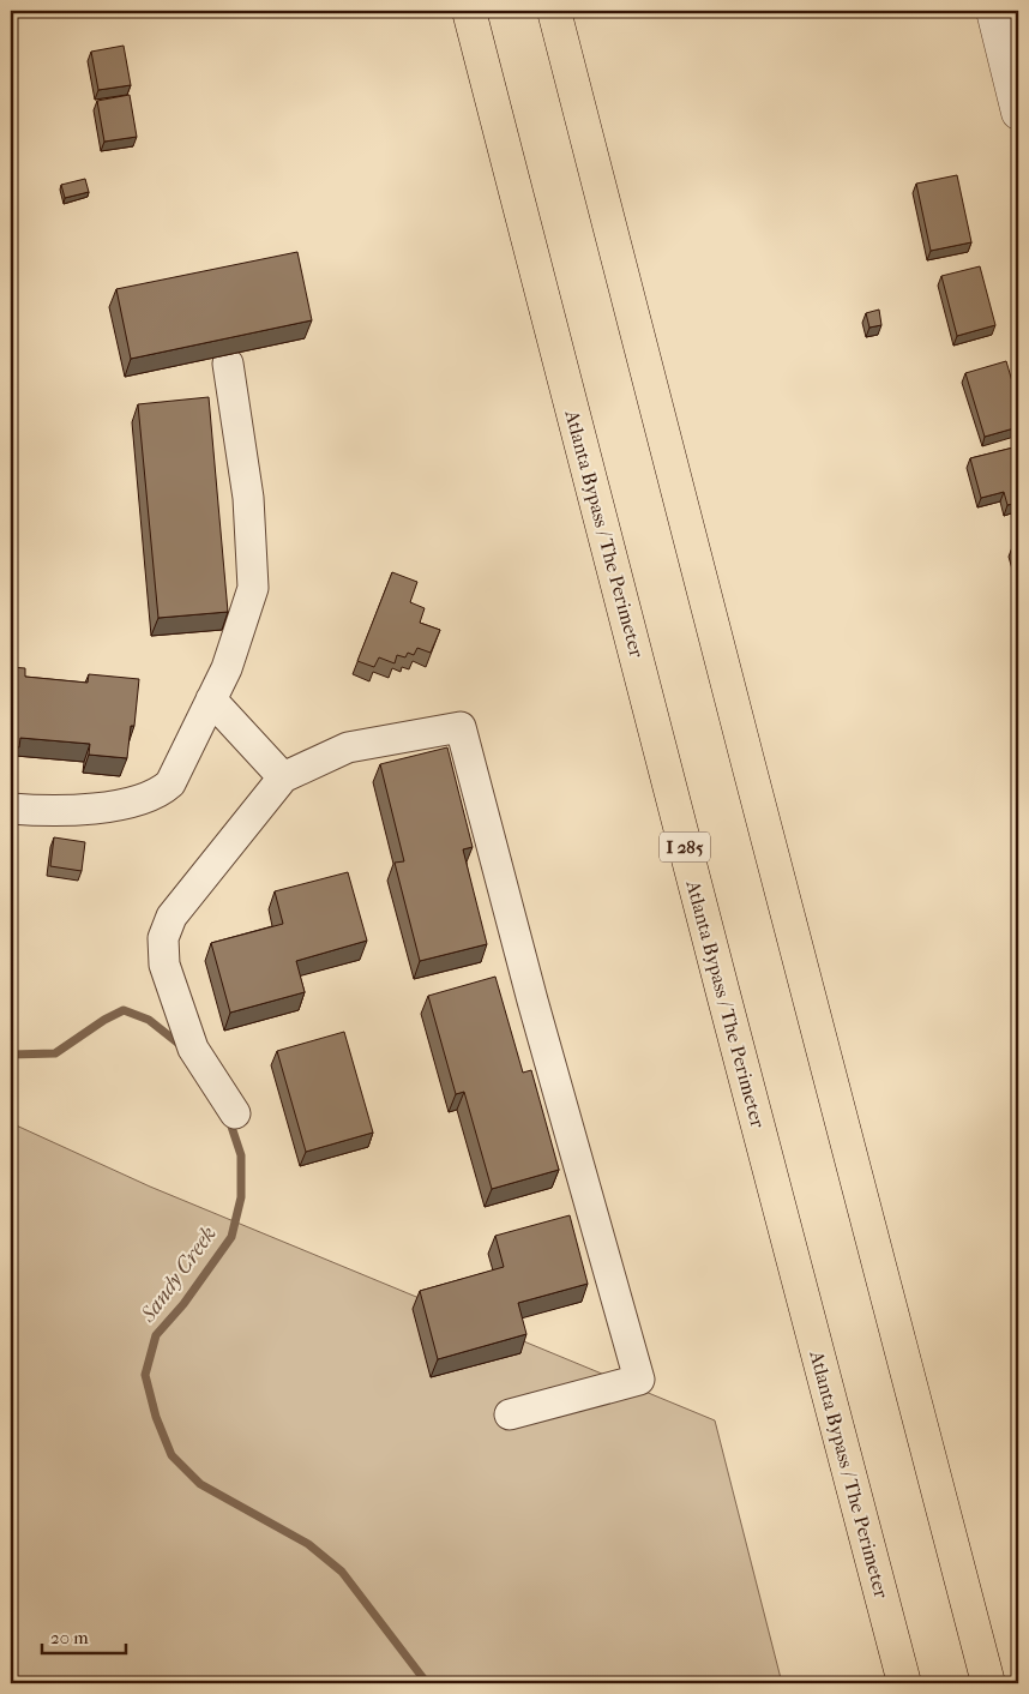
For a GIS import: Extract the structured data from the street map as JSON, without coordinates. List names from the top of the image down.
{
  "streets": {
    "highway": ["Atlanta Bypass / The Perimeter", "I 285"]
  },
  "water": ["Sandy Creek"],
  "scale_bar": "20 m"
}
